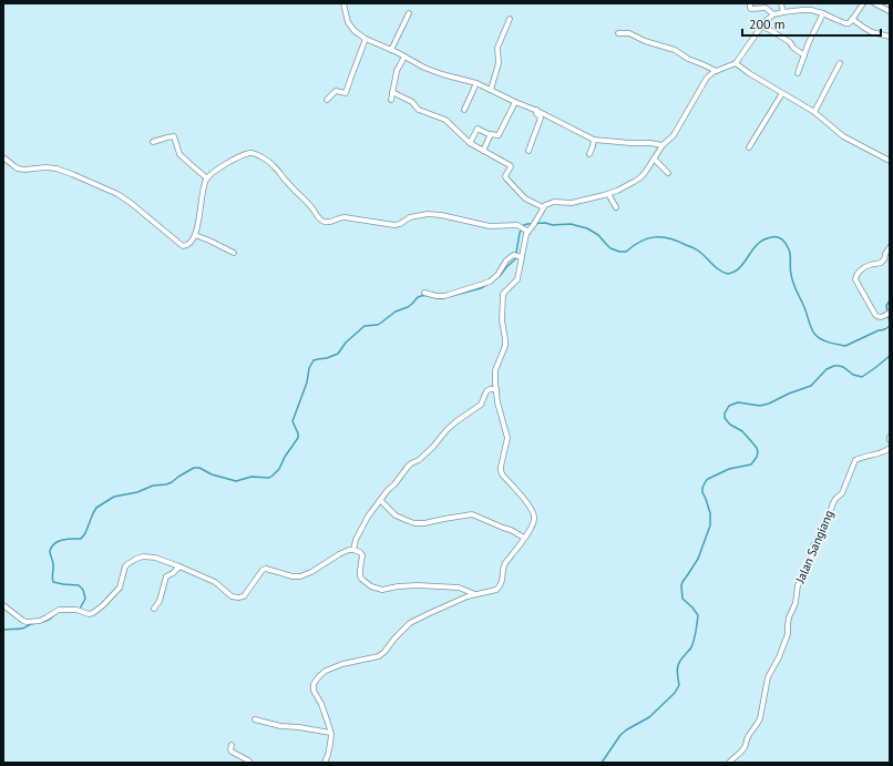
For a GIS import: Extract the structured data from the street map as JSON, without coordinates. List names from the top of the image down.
{
  "streets": {
    "street": ["Jalan Sangiang"]
  },
  "scale_bar": "200 m"
}
